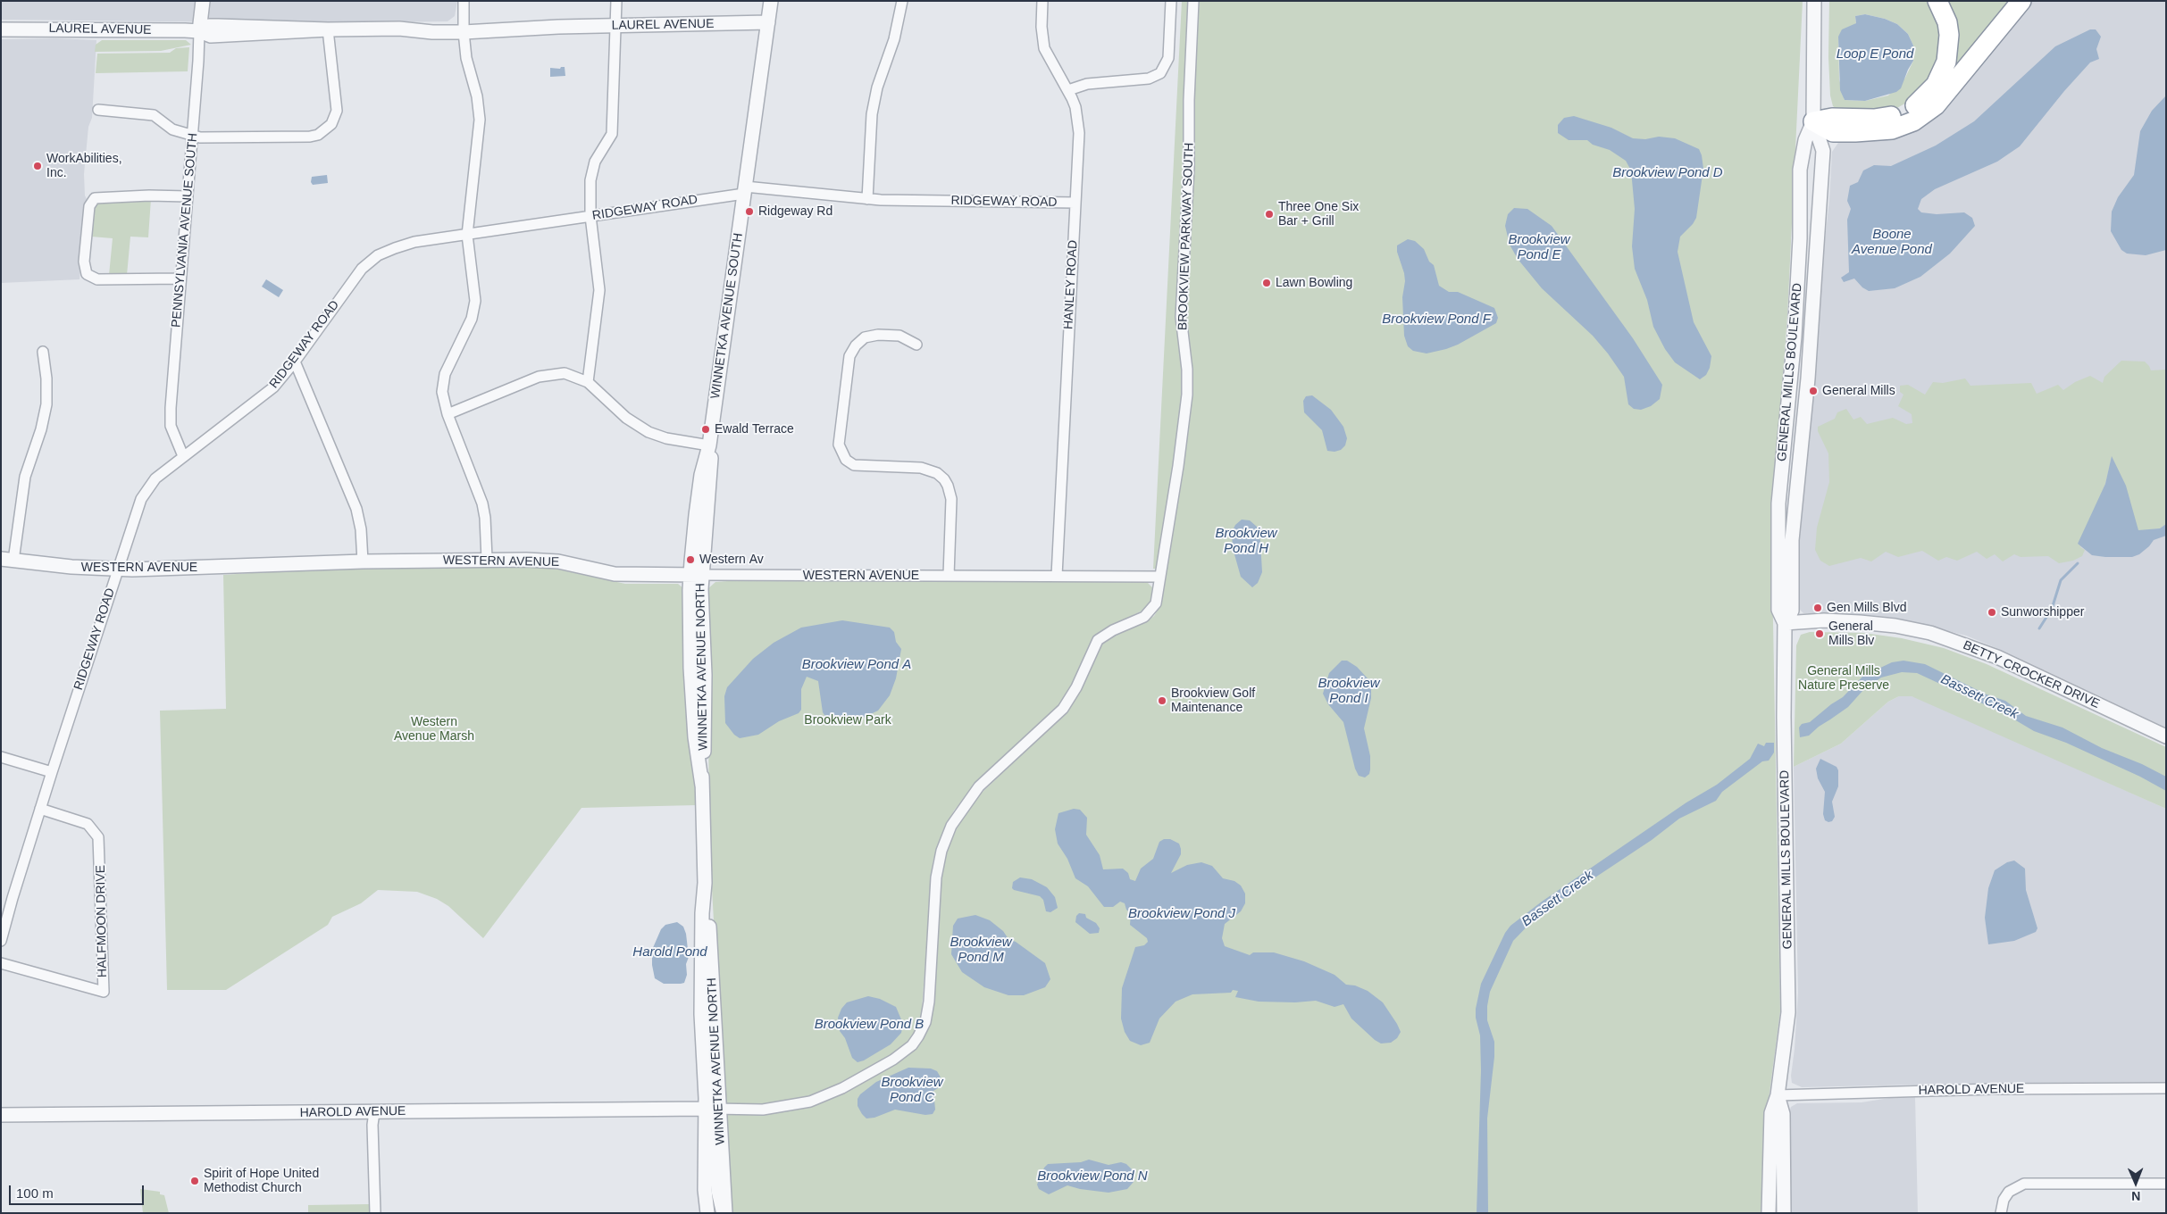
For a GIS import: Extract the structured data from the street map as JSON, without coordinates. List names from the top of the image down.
{
  "streets": {
    "street": [
      "LAUREL AVENUE",
      "RIDGEWAY ROAD",
      "PENNSYLVANIA AVENUE SOUTH",
      "BROOKVIEW PARKWAY SOUTH",
      "HANLEY ROAD",
      "WINNETKA AVENUE SOUTH",
      "GENERAL MILLS BOULEVARD",
      "WESTERN AVENUE",
      "WINNETKA AVENUE NORTH",
      "BETTY CROCKER DRIVE",
      "HALFMOON DRIVE",
      "HAROLD AVENUE"
    ]
  },
  "crossings": [
    ["LAUREL AVENUE", "PENNSYLVANIA AVENUE SOUTH"],
    ["LAUREL AVENUE", "WINNETKA AVENUE SOUTH"],
    ["RIDGEWAY ROAD", "PENNSYLVANIA AVENUE SOUTH"],
    ["RIDGEWAY ROAD", "HANLEY ROAD"],
    ["RIDGEWAY ROAD", "WINNETKA AVENUE SOUTH"],
    ["RIDGEWAY ROAD", "WESTERN AVENUE"],
    ["RIDGEWAY ROAD", "HALFMOON DRIVE"],
    ["BROOKVIEW PARKWAY SOUTH", "WESTERN AVENUE"],
    ["BROOKVIEW PARKWAY SOUTH", "WINNETKA AVENUE NORTH"],
    ["BROOKVIEW PARKWAY SOUTH", "HAROLD AVENUE"],
    ["HANLEY ROAD", "WESTERN AVENUE"],
    ["WINNETKA AVENUE SOUTH", "WESTERN AVENUE"],
    ["WINNETKA AVENUE SOUTH", "WINNETKA AVENUE NORTH"],
    ["GENERAL MILLS BOULEVARD", "BETTY CROCKER DRIVE"],
    ["GENERAL MILLS BOULEVARD", "HAROLD AVENUE"],
    ["WESTERN AVENUE", "WINNETKA AVENUE NORTH"],
    ["WINNETKA AVENUE NORTH", "HAROLD AVENUE"]
  ],
  "water": [
    "Loop E Pond",
    "Brookview Pond D",
    "Boone Avenue Pond",
    "Brookview Pond E",
    "Brookview Pond F",
    "Brookview Pond H",
    "Brookview Pond A",
    "Brookview Pond I",
    "Bassett Creek",
    "Brookview Pond J",
    "Brookview Pond M",
    "Harold Pond",
    "Brookview Pond B",
    "Brookview Pond C",
    "Brookview Pond N"
  ],
  "parks": ["General Mills Nature Preserve", "Brookview Park", "Western Avenue Marsh"],
  "places": [
    "WorkAbilities, Inc.",
    "Ridgeway Rd",
    "Three One Six Bar + Grill",
    "Lawn Bowling",
    "General Mills",
    "Ewald Terrace",
    "Western Av",
    "Gen Mills Blvd",
    "Sunworshipper",
    "General Mills Blv",
    "Brookview Golf Maintenance",
    "Spirit of Hope United Methodist Church"
  ],
  "scale_bar": "100 m",
  "north": "bottom"
}
